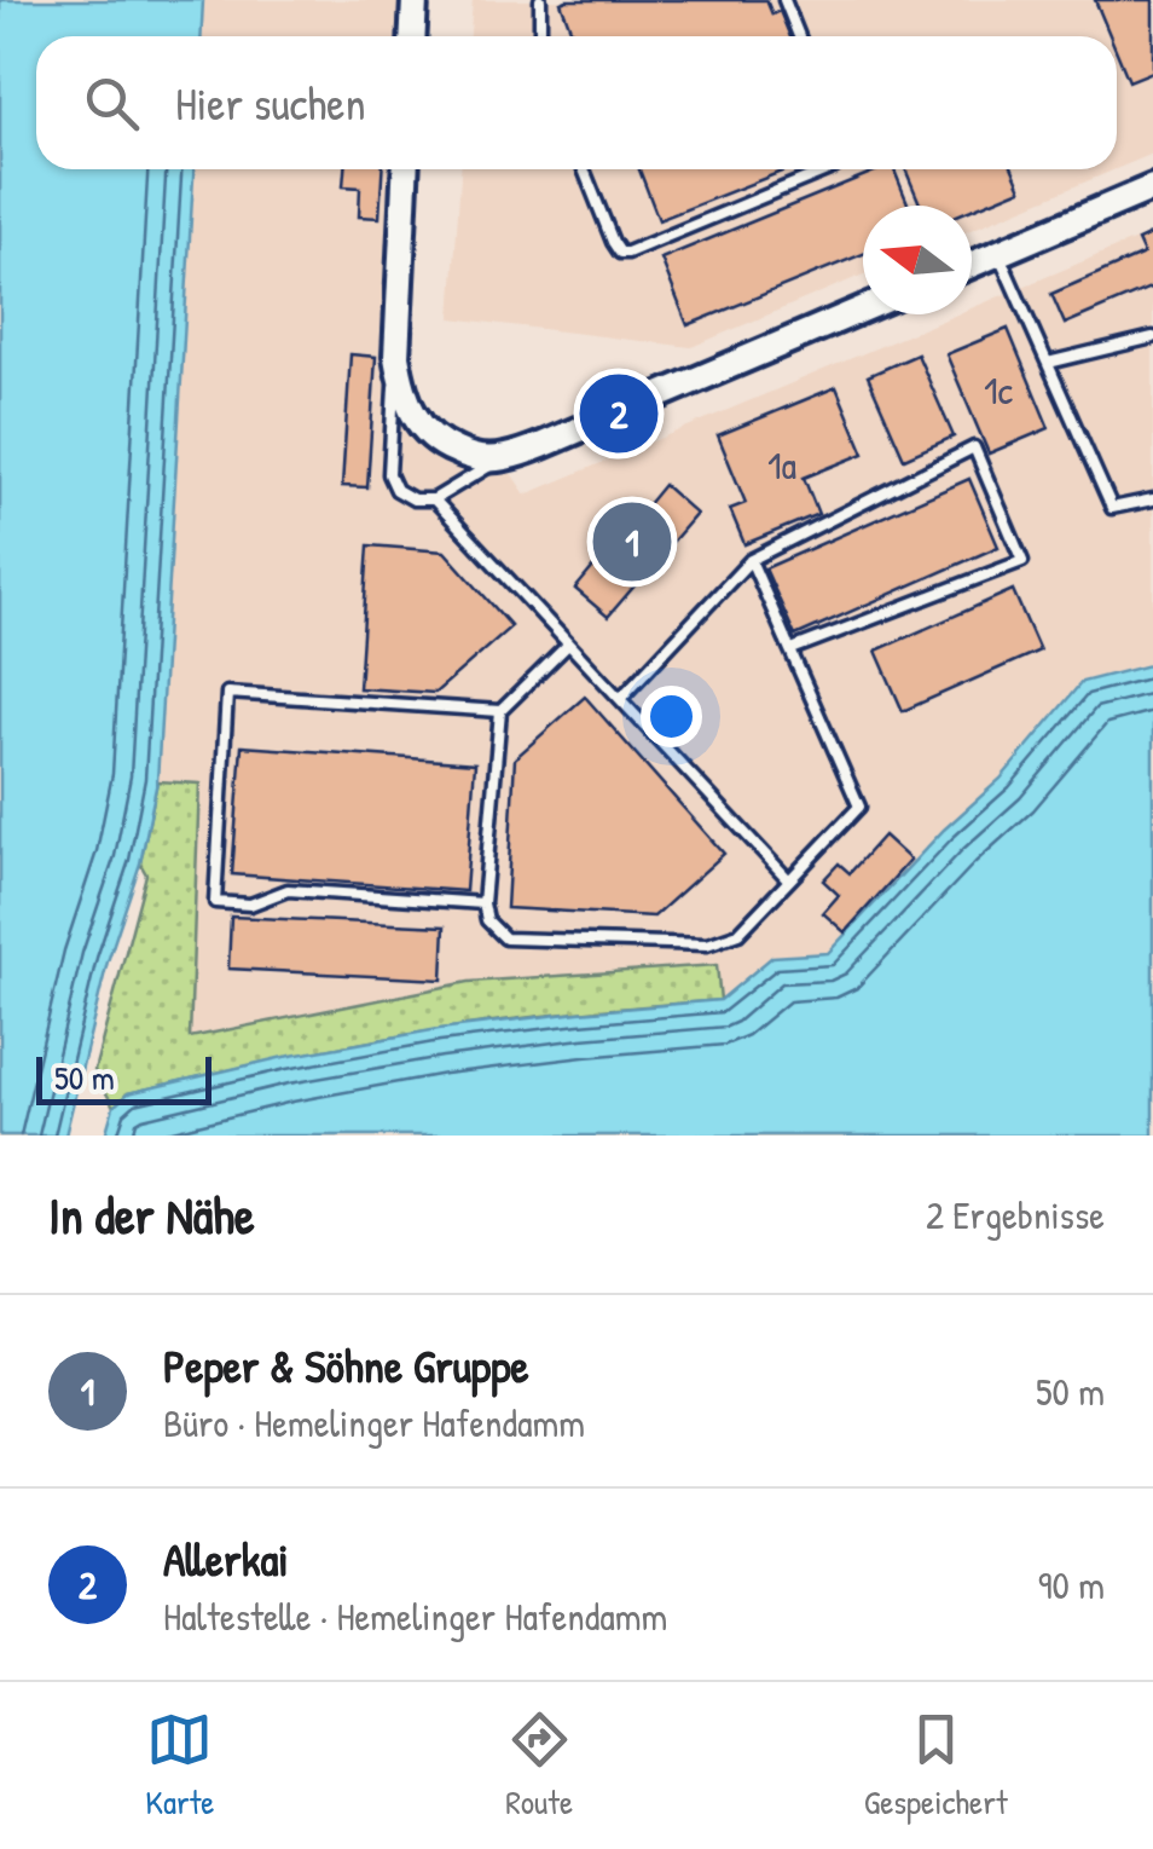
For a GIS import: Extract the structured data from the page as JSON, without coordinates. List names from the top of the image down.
{
  "house_numbers": ["1c", "1a"],
  "scale_bar": "50 m",
  "north": "left",
  "page": {
    "search": "Hier suchen",
    "pins": ["2", "1"],
    "scale": "50 m",
    "heading": ["In der Nähe", "2 Ergebnisse"],
    "list": [
      {
        "mark": "1",
        "name": "Peper & Söhne Gruppe",
        "note": "Büro · Hemelinger Hafendamm",
        "value": "50 m"
      },
      {
        "mark": "2",
        "name": "Allerkai",
        "note": "Haltestelle · Hemelinger Hafendamm",
        "value": "90 m"
      }
    ],
    "nav": ["Karte", "Route", "Gespeichert"]
  }
}
